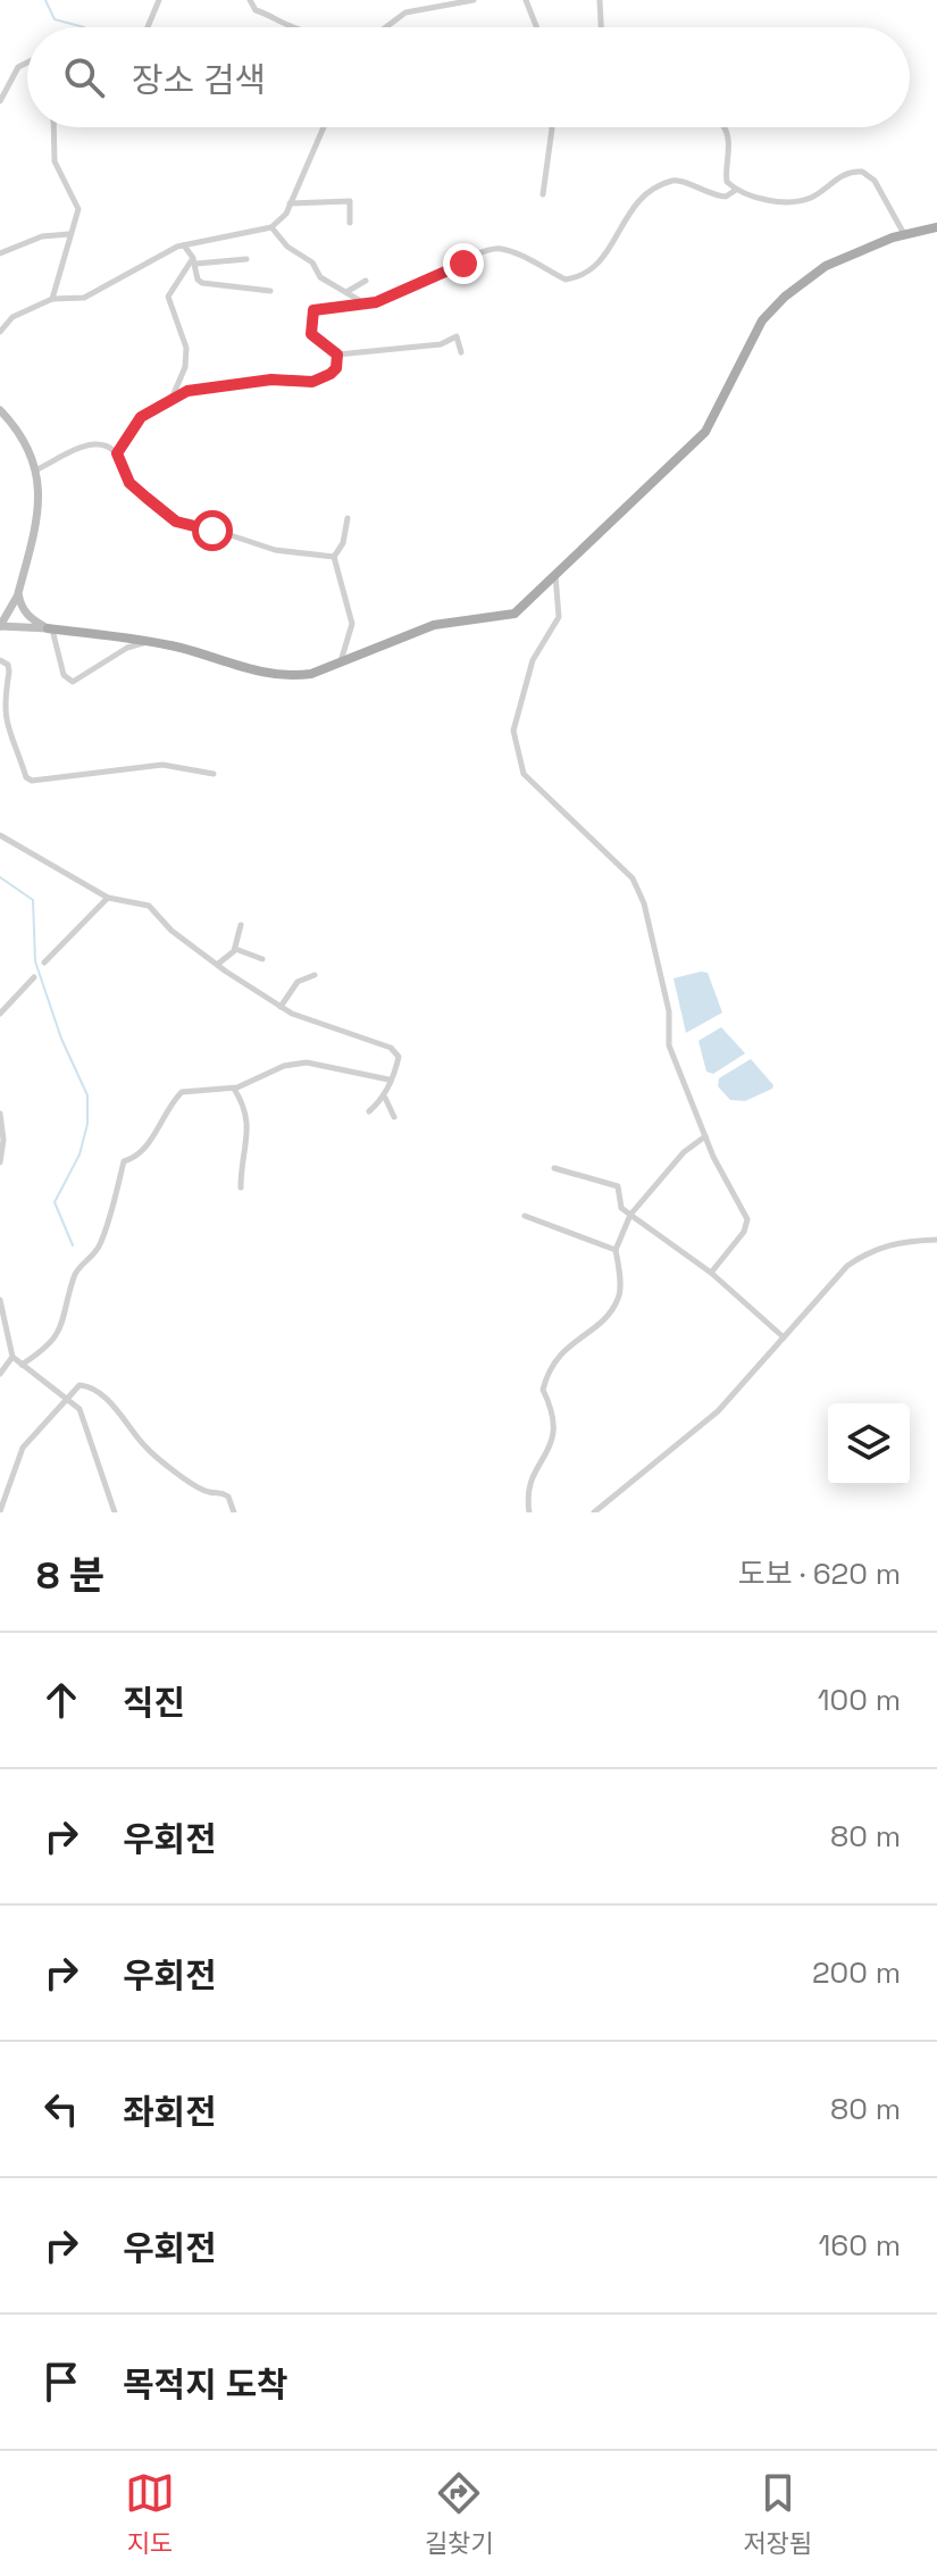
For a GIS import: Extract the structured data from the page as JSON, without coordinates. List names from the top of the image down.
{
  "page": {
    "search": "장소 검색",
    "heading": ["8 분", "도보 · 620 m"],
    "list": [
      ["직진", "100 m"],
      ["우회전", "80 m"],
      ["우회전", "200 m"],
      ["좌회전", "80 m"],
      ["우회전", "160 m"],
      "목적지 도착"
    ],
    "nav": ["지도", "길찾기", "저장됨"]
  }
}
